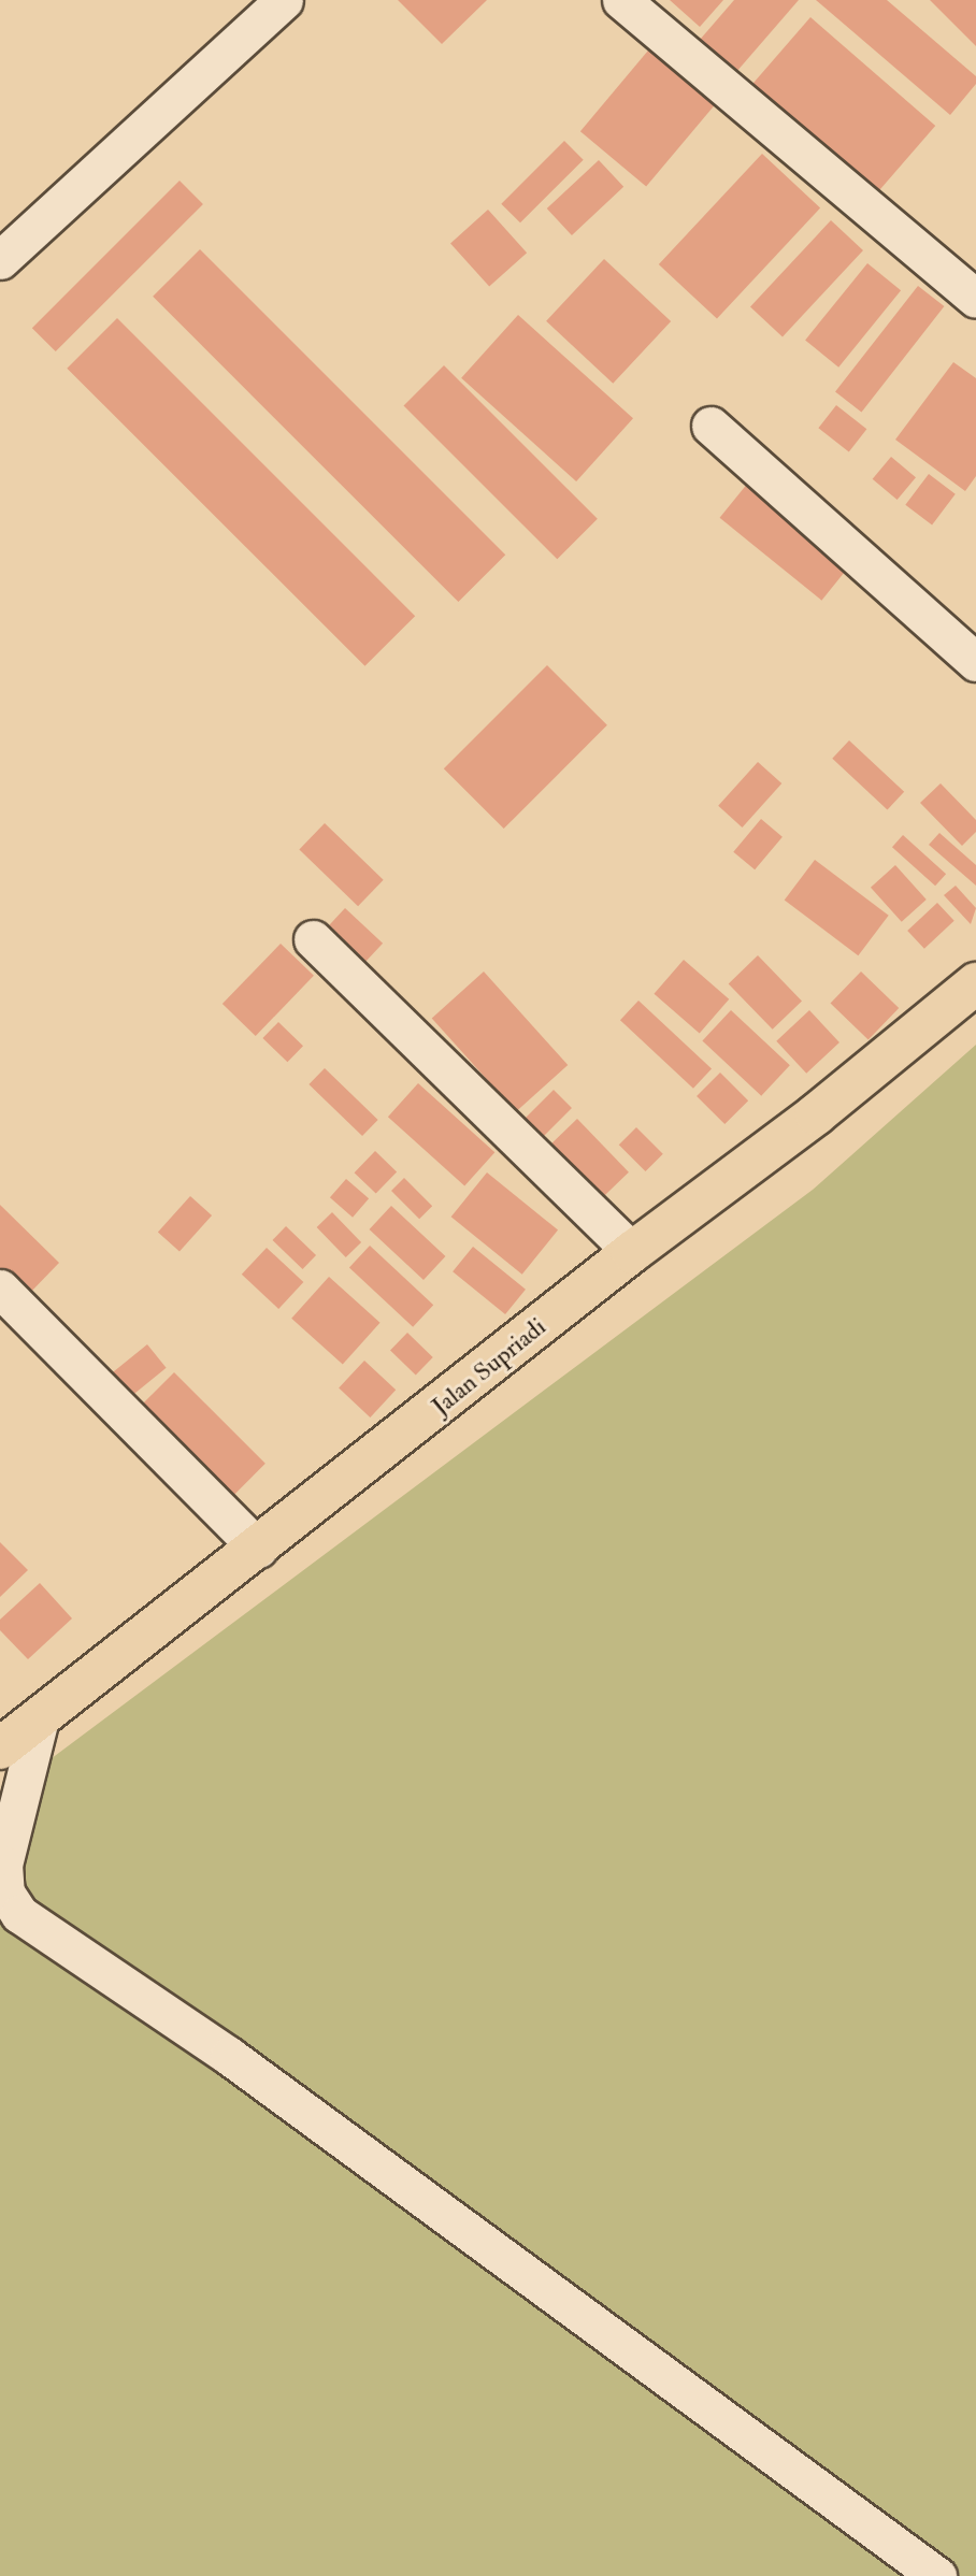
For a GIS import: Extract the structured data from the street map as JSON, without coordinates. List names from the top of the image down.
{
  "streets": {
    "main road": ["Jalan Supriadi"]
  }
}
